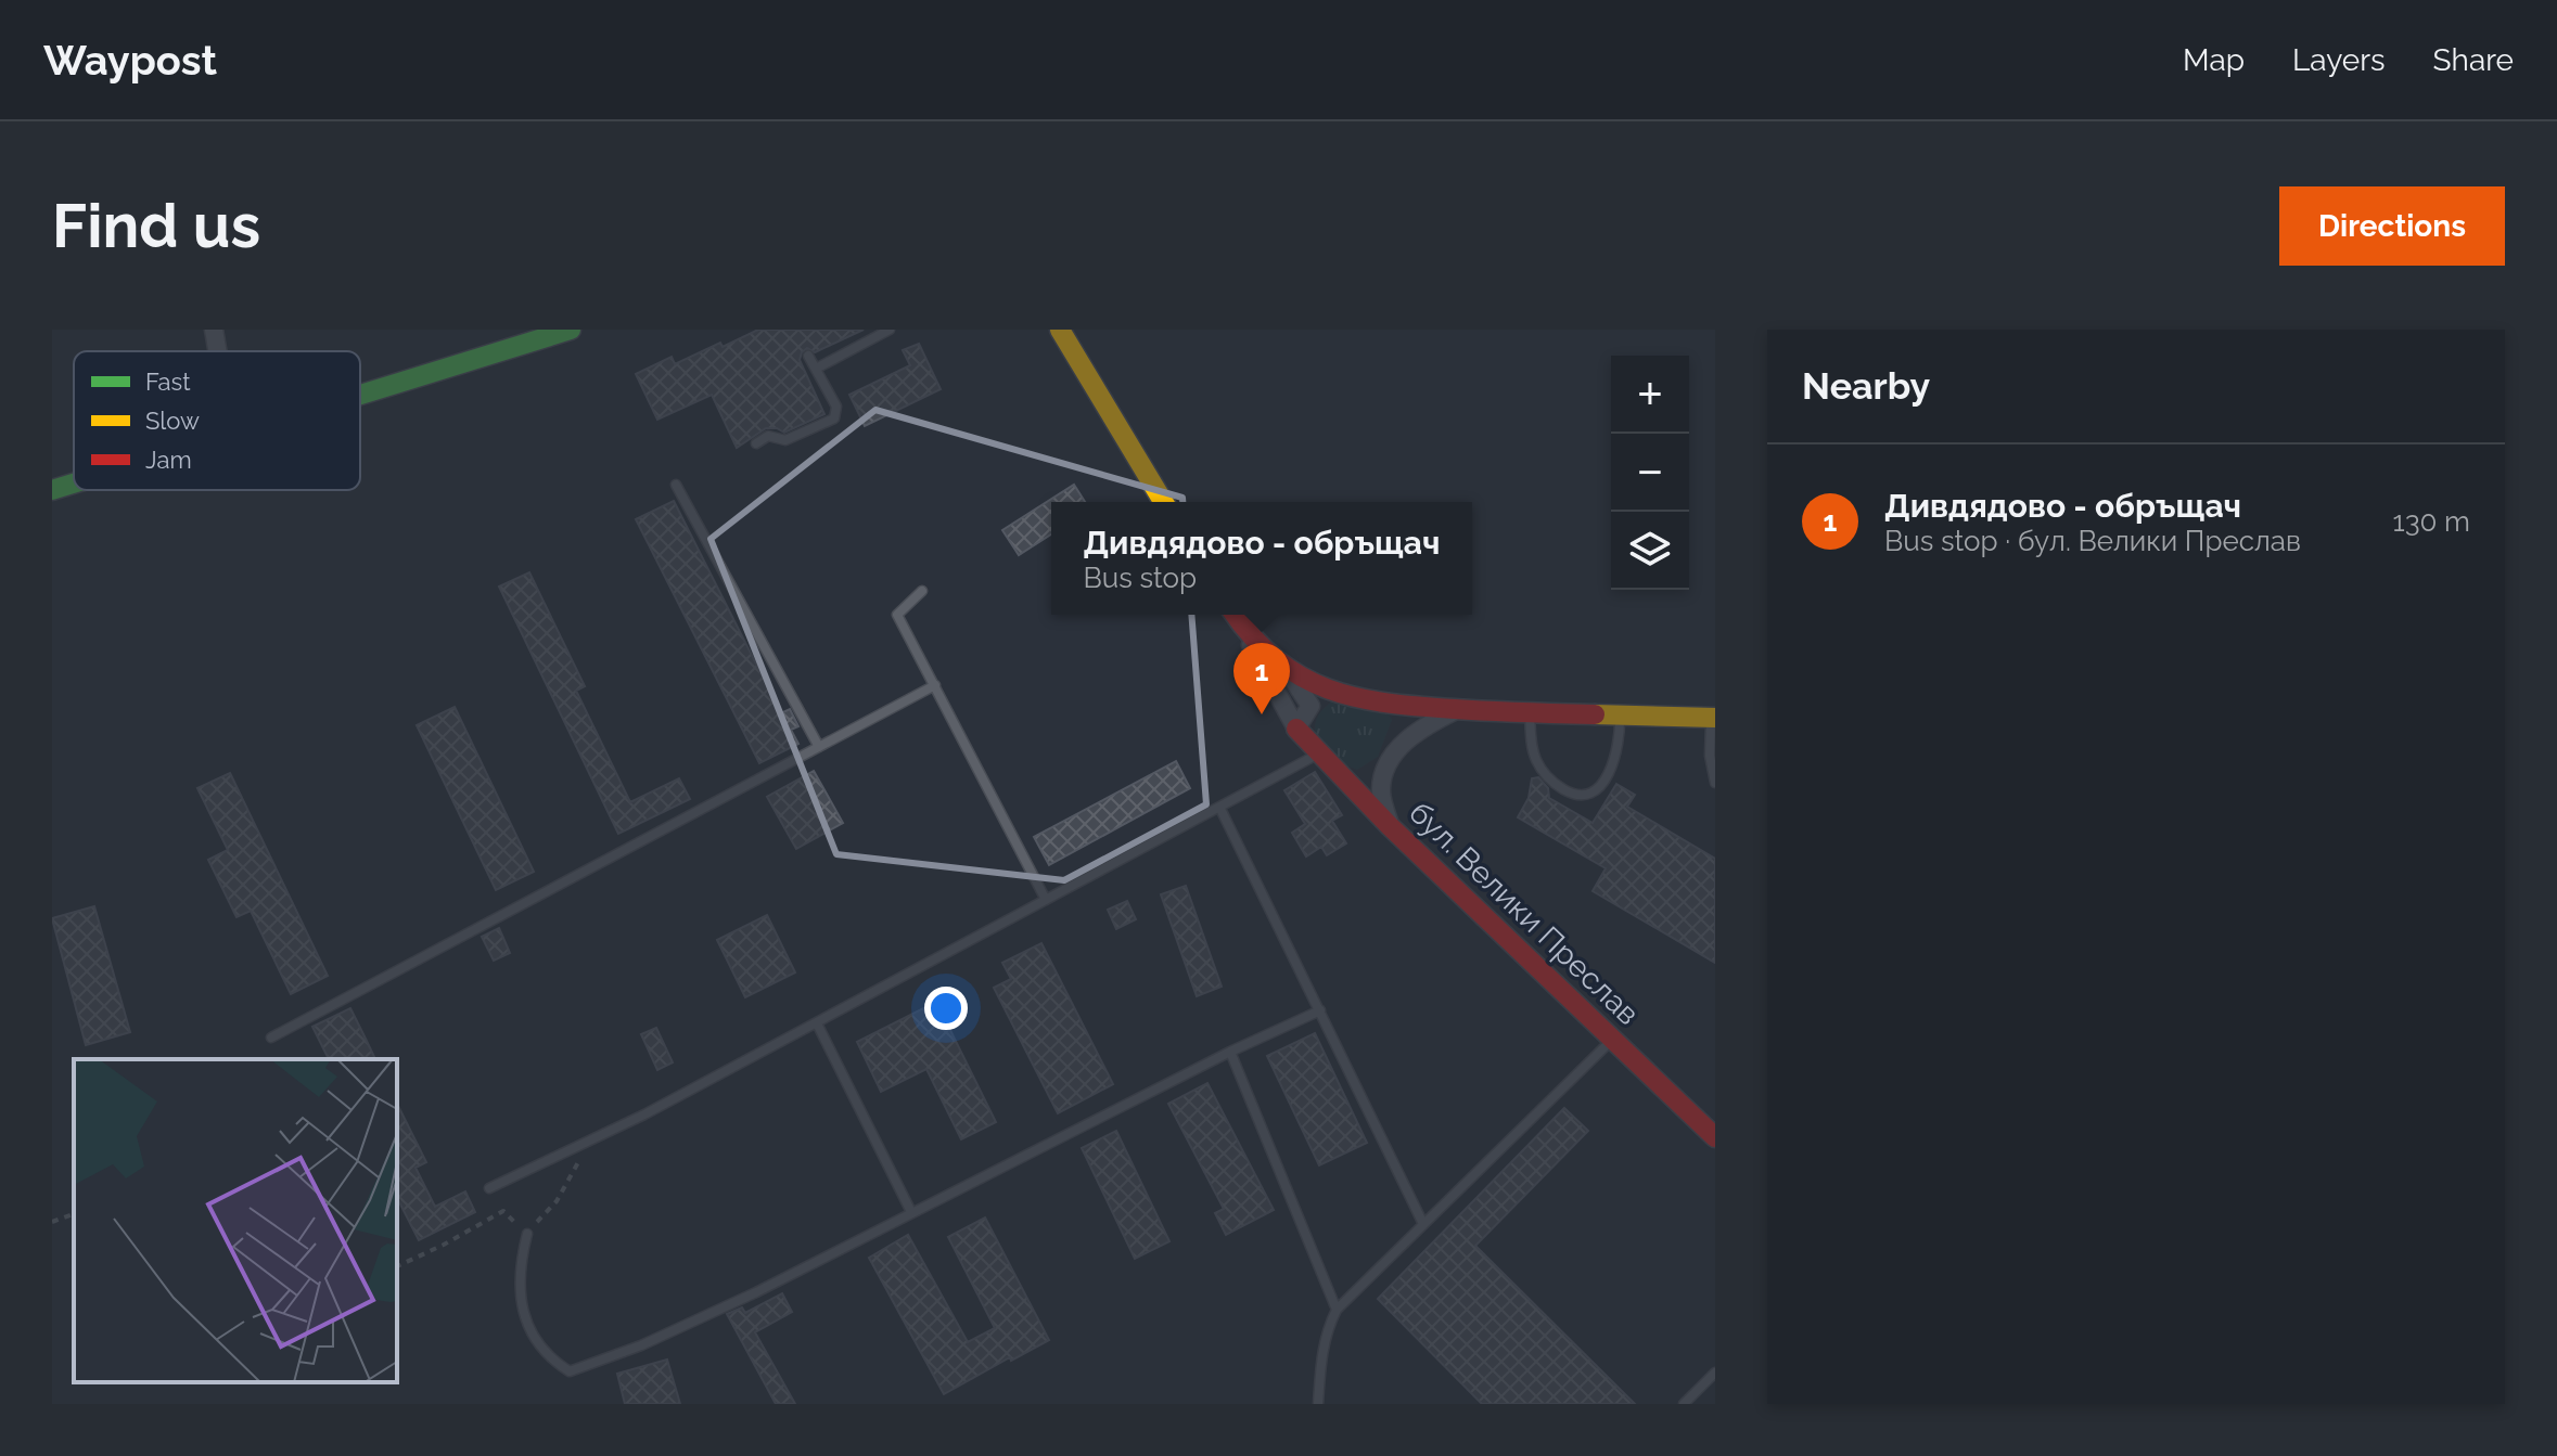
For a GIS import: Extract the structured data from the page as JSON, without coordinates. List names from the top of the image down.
{
  "streets": {
    "street": ["бул. Велики Преслав"]
  },
  "legend": ["Fast", "Slow", "Jam"],
  "page": {
    "header": "Waypost",
    "nav": ["Map", "Layers", "Share"],
    "buttons": "Directions",
    "title": "Find us",
    "heading": "Nearby",
    "map_buttons": ["+", "−"],
    "list": [
      {
        "mark": "1",
        "name": "Дивдядово - обръщач",
        "note": "Bus stop · бул. Велики Преслав",
        "value": "130 m"
      }
    ],
    "popup": ["Дивдядово - обръщач", "Bus stop"],
    "pins": "1"
  }
}
